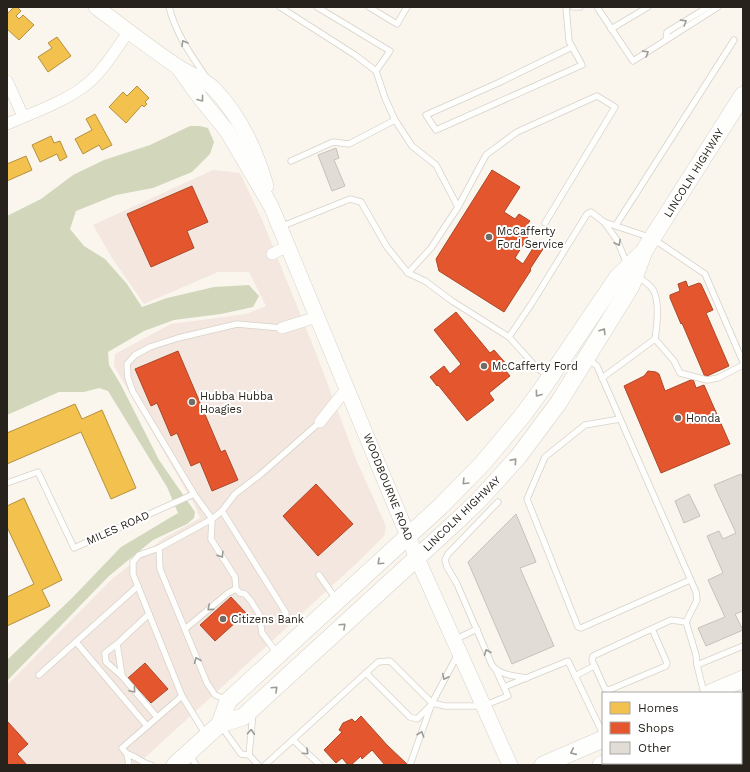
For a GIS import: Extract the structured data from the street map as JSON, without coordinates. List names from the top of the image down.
{
  "streets": {
    "main road": ["LINCOLN HIGHWAY", "WOODBOURNE ROAD"],
    "lane": ["MILES ROAD"]
  },
  "crossings": [
    ["LINCOLN HIGHWAY", "WOODBOURNE ROAD"]
  ],
  "places": [
    "McCafferty Ford Service",
    "McCafferty Ford",
    "Hubba Hubba Hoagies",
    "Honda",
    "Citizens Bank"
  ],
  "legend": ["Homes", "Shops", "Other"]
}
